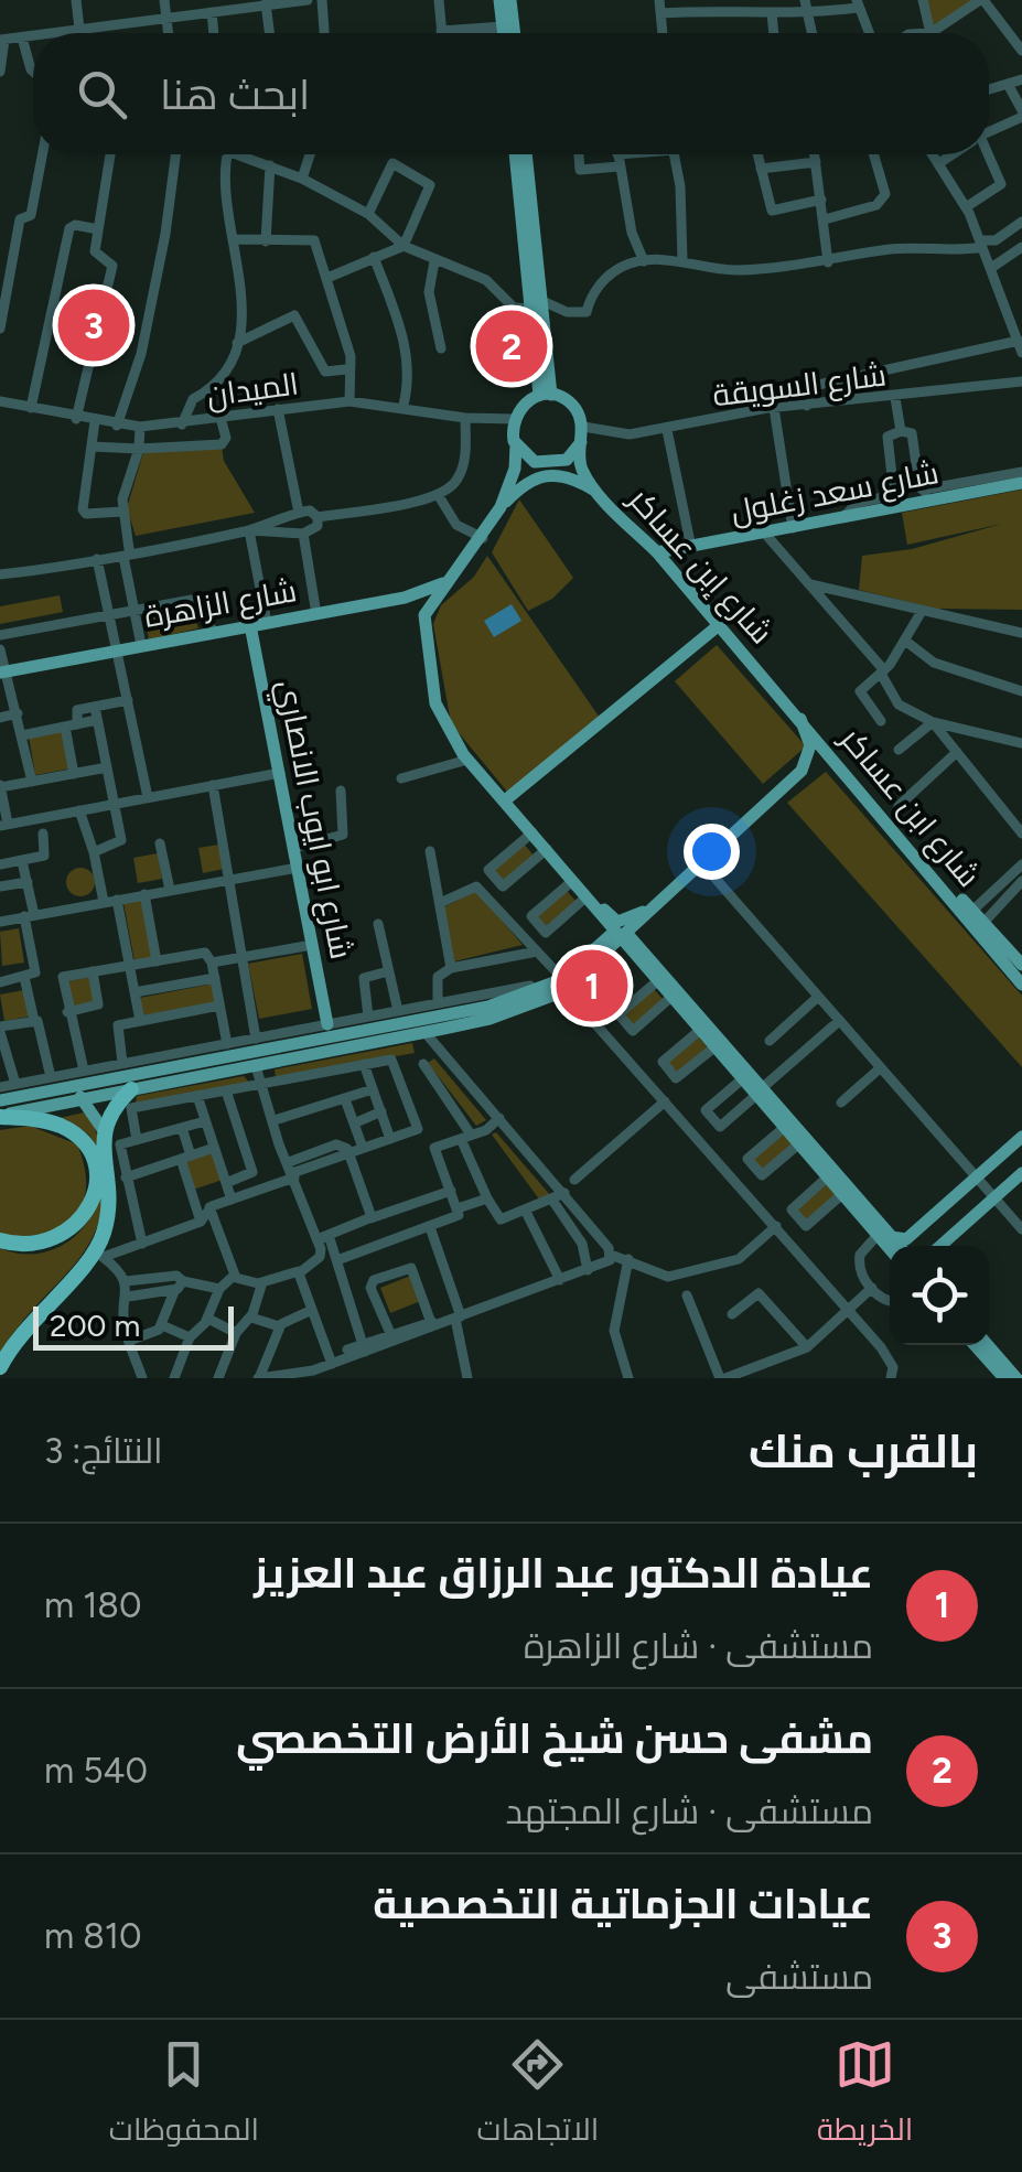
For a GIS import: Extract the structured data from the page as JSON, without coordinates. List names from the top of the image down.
{
  "streets": {
    "main road": [
      "شارع سعد زغلول",
      "شارع إبن عساكر",
      "شارع الزاهرة",
      "شارع ابن عساكر",
      "شارع ابو ايوب الانصاري"
    ],
    "street": ["شارع السويقة", "الميدان"]
  },
  "crossings": [
    ["شارع السويقة", "الميدان"],
    ["شارع السويقة", "شارع إبن عساكر"],
    ["الميدان", "شارع إبن عساكر"],
    ["شارع سعد زغلول", "شارع إبن عساكر"],
    ["شارع إبن عساكر", "شارع ابن عساكر"],
    ["شارع الزاهرة", "شارع ابو ايوب الانصاري"]
  ],
  "scale_bar": "200 m",
  "page": {
    "search": "ابحث هنا",
    "pins": ["3", "2", "1"],
    "scale": "200 m",
    "heading": ["بالقرب منك", "النتائج: 3"],
    "list": [
      {
        "mark": "1",
        "name": "عيادة الدكتور عبد الرزاق عبد العزيز",
        "note": "مستشفى · شارع الزاهرة",
        "value": "180 m"
      },
      {
        "mark": "2",
        "name": "مشفى حسن شيخ الأرض التخصصي",
        "note": "مستشفى · شارع المجتهد",
        "value": "540 m"
      },
      {
        "mark": "3",
        "name": "عيادات الجزماتية التخصصية",
        "note": "مستشفى",
        "value": "810 m"
      }
    ],
    "nav": ["الخريطة", "الاتجاهات", "المحفوظات"]
  }
}
